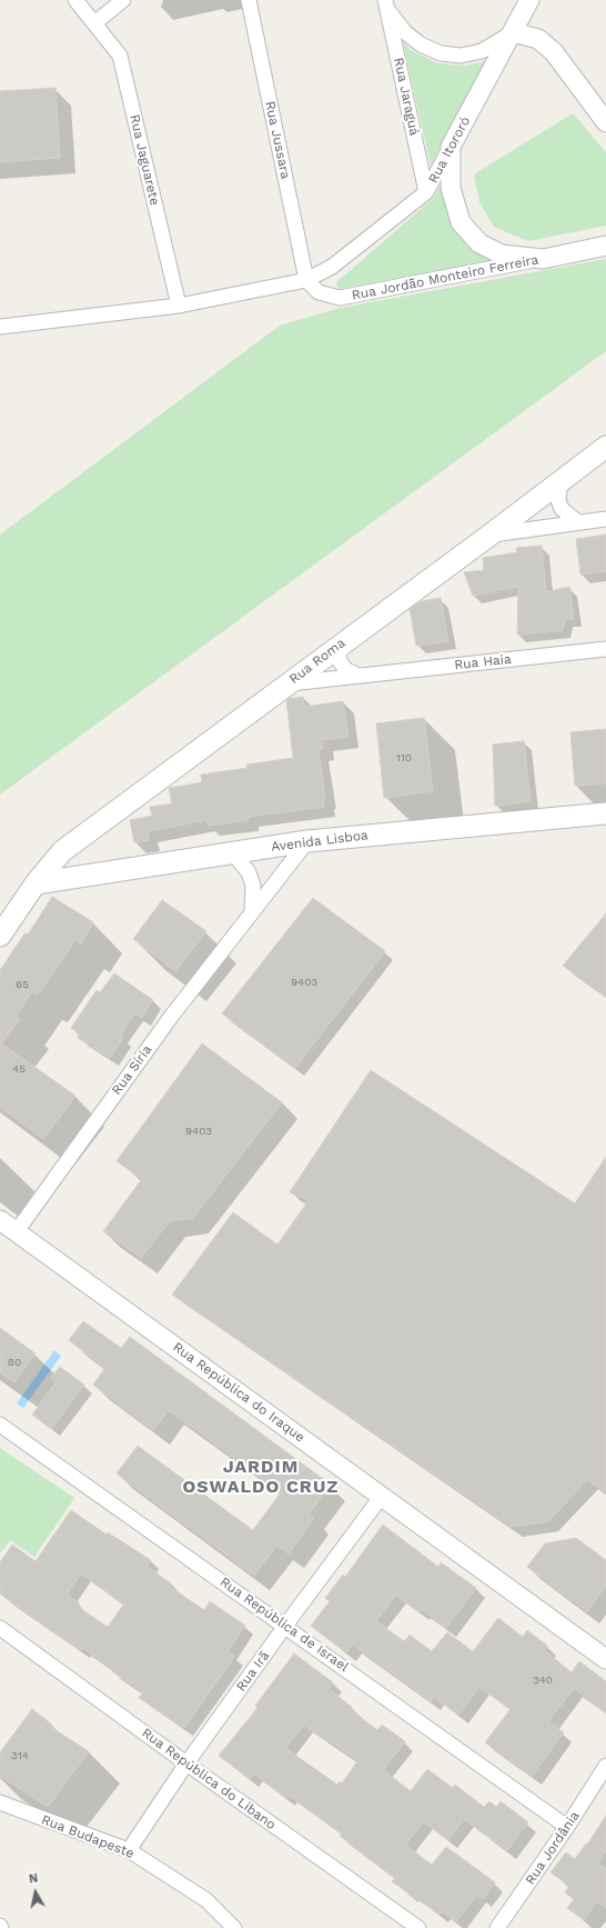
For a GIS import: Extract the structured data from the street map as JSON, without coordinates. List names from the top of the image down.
{
  "streets": {
    "main road": ["Rua Roma", "Avenida Lisboa"],
    "street": [
      "Rua Jaraguá",
      "Rua Jussara",
      "Rua Itororó",
      "Rua Jaguarete",
      "Rua Jordão Monteiro Ferreira",
      "Rua Haia",
      "Rua Síria",
      "Rua República do Iraque",
      "Rua República de Israel",
      "Rua Irã",
      "Rua República do Libano",
      "Rua Budapeste",
      "Rua Jordânia"
    ]
  },
  "crossings": [
    ["Rua Jaraguá", "Rua Itororó"],
    ["Rua Jussara", "Rua Itororó"],
    ["Rua Jussara", "Rua Jordão Monteiro Ferreira"],
    ["Rua Itororó", "Rua Jordão Monteiro Ferreira"],
    ["Rua Roma", "Rua Haia"],
    ["Rua Roma", "Avenida Lisboa"],
    ["Avenida Lisboa", "Rua Síria"],
    ["Rua Síria", "Rua República do Iraque"],
    ["Rua República do Iraque", "Rua Irã"],
    ["Rua República de Israel", "Rua Irã"],
    ["Rua República de Israel", "Rua Jordânia"],
    ["Rua Irã", "Rua República do Libano"],
    ["Rua Irã", "Rua Budapeste"]
  ],
  "districts": ["JARDIM OSWALDO CRUZ"],
  "house_numbers": [
    "110",
    "9403",
    "65",
    "45",
    "9403",
    "80",
    "340",
    "314"
  ],
  "north": "top"
}
